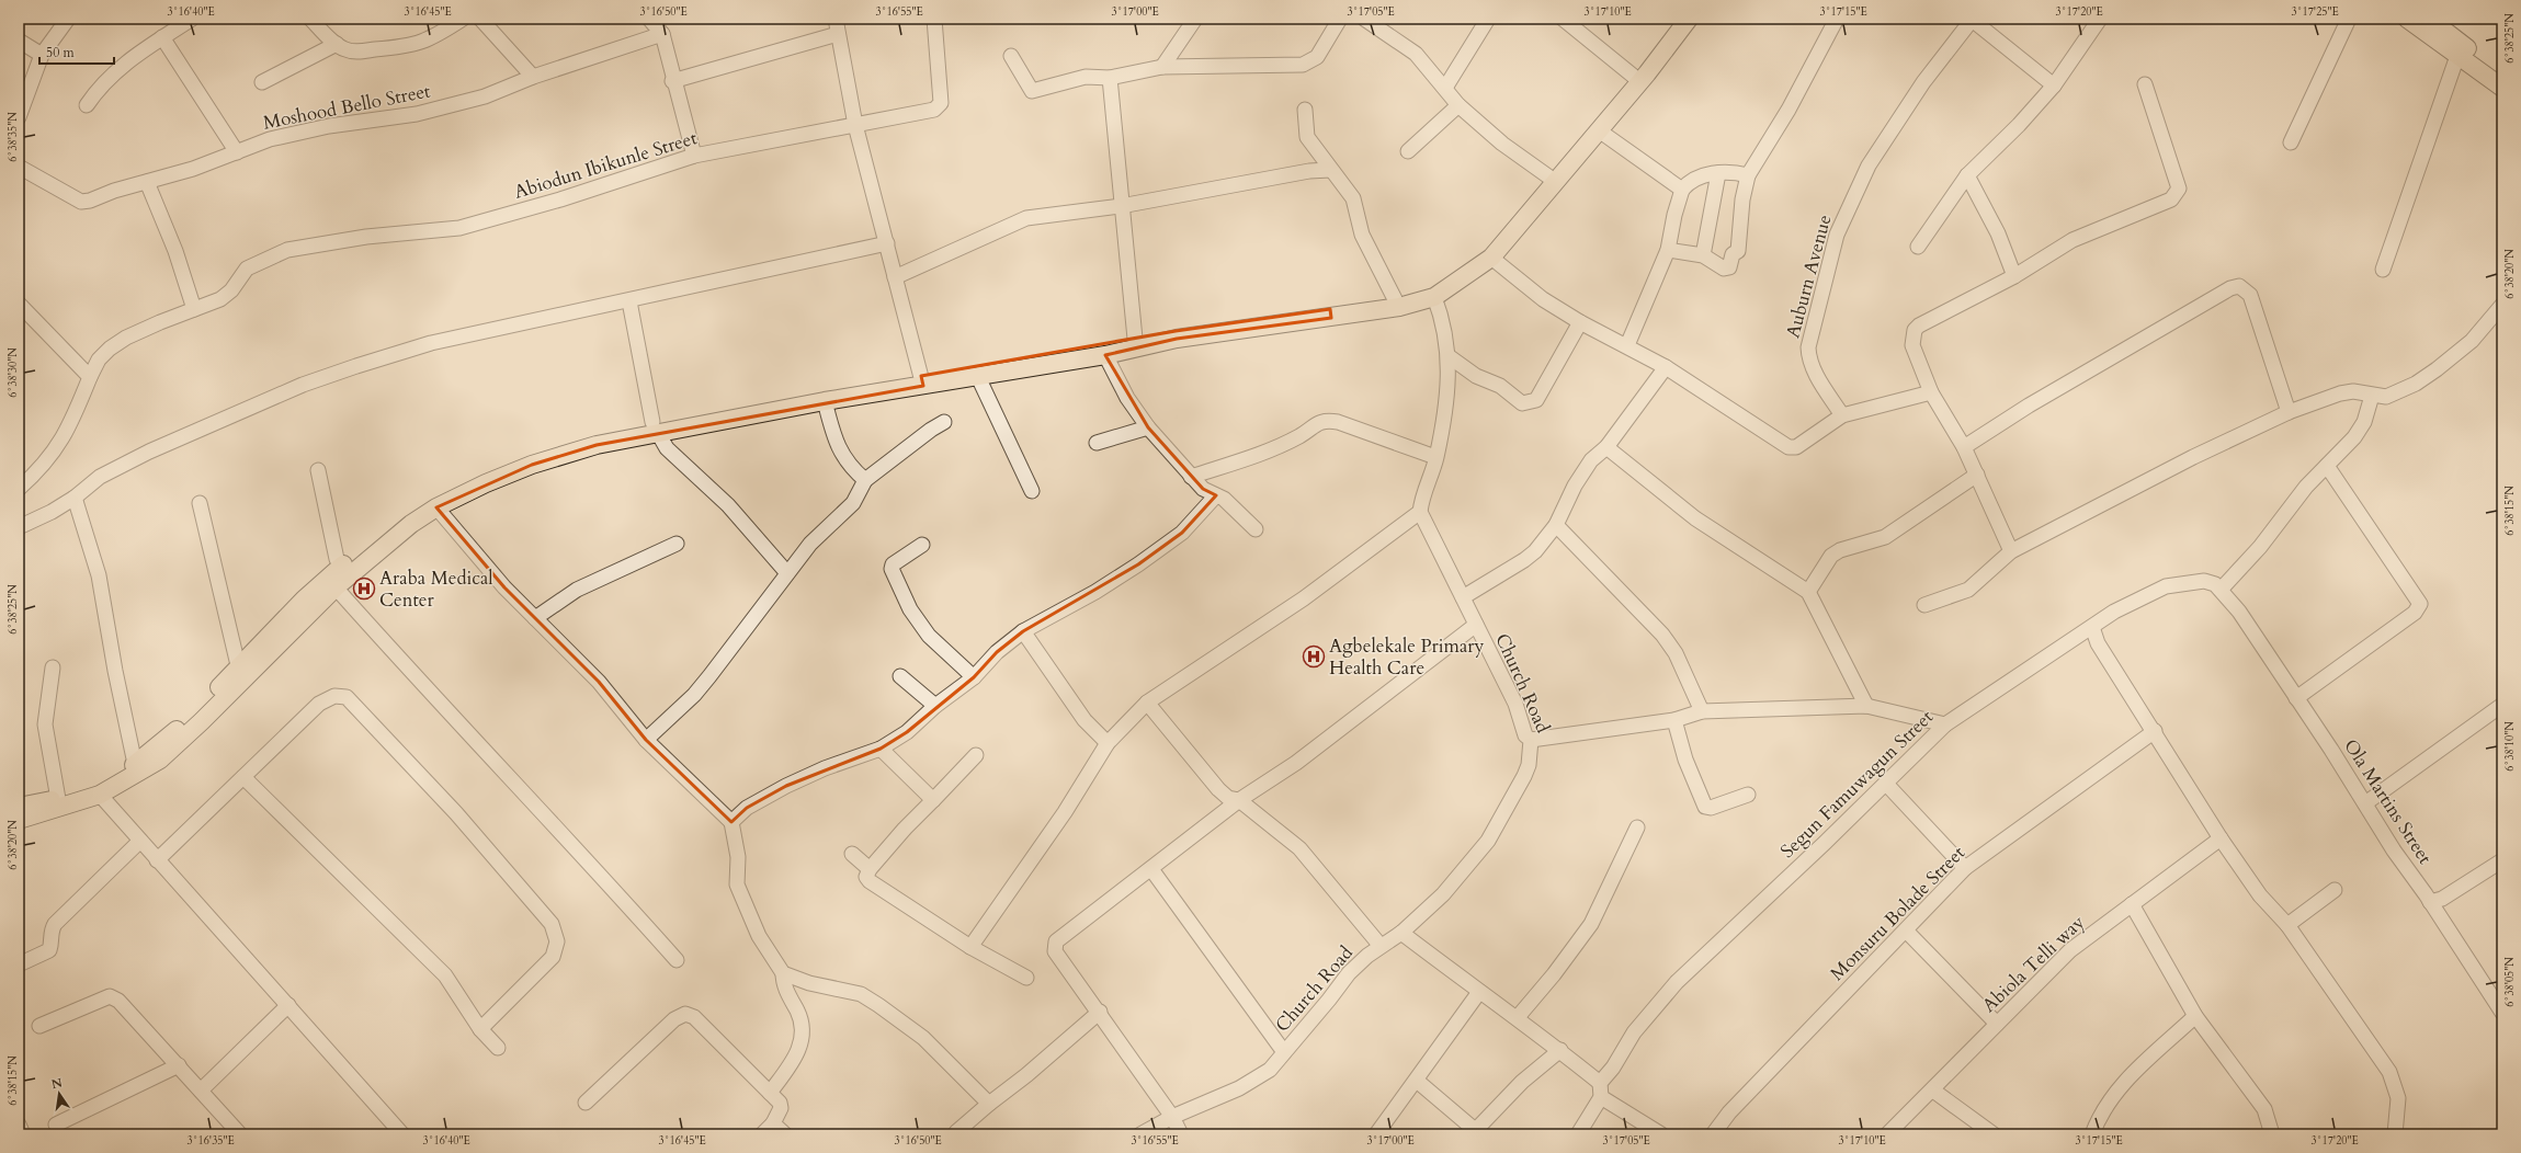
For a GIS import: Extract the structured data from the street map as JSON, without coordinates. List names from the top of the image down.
{
  "streets": {
    "street": [
      "Moshood Bello Street",
      "Abiodun Ibikunle Street",
      "Auburn Avenue",
      "Church Road",
      "Segun Famuwagun Street",
      "Ola Martins Street",
      "Monsuru Bolade Street",
      "Abiola Telli way"
    ]
  },
  "crossings": [
    ["Segun Famuwagun Street", "Ola Martins Street"]
  ],
  "places": {
    "hospital": ["Araba Medical Center", "Agbelekale Primary Health Care"]
  },
  "scale_bar": "50 m",
  "north": "top",
  "coordinates": [
    "3°16'40\"E",
    "3°16'45\"E",
    "3°16'50\"E",
    "3°16'55\"E",
    "3°17'00\"E",
    "3°17'05\"E",
    "3°17'10\"E",
    "3°17'15\"E",
    "3°17'20\"E",
    "3°17'25\"E",
    "6°38'25\"N",
    "6°38'35\"N",
    "6°38'20\"N",
    "6°38'30\"N",
    "6°38'15\"N",
    "6°38'10\"N",
    "6°38'05\"N",
    "3°16'35\"E"
  ]
}
